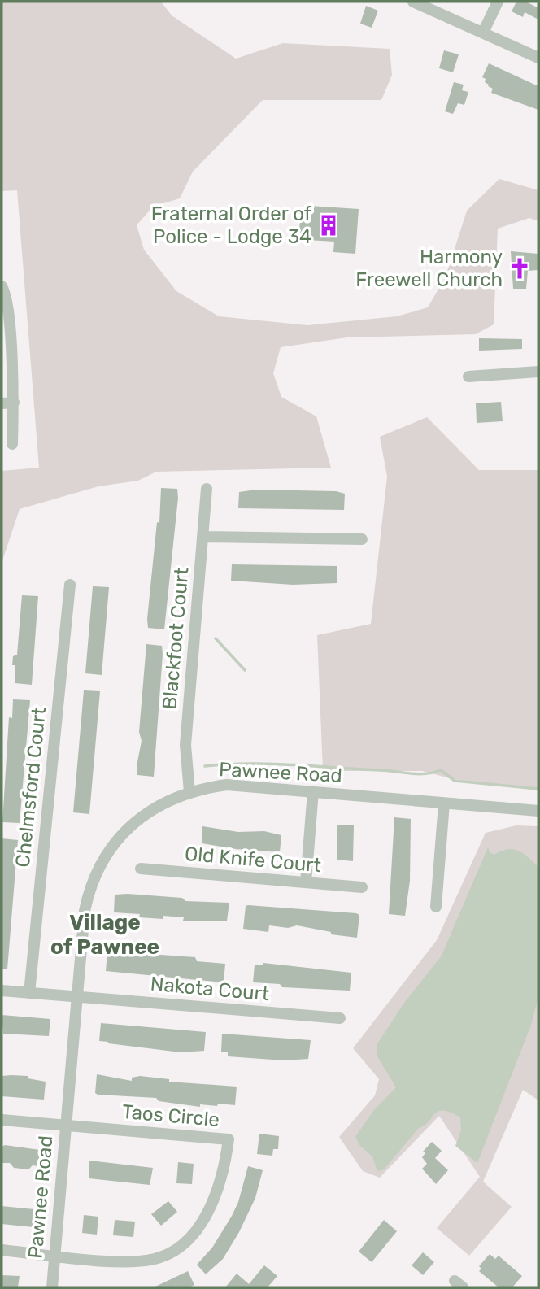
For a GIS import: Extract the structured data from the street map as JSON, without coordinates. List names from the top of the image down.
{
  "streets": {
    "street": [
      "Blackfoot Court",
      "Pawnee Road",
      "Chelmsford Court",
      "Old Knife Court",
      "Nakota Court",
      "Taos Circle"
    ]
  },
  "crossings": [
    ["Blackfoot Court", "Pawnee Road"],
    ["Pawnee Road", "Nakota Court"],
    ["Pawnee Road", "Taos Circle"],
    ["Chelmsford Court", "Nakota Court"]
  ],
  "districts": ["Village of Pawnee"],
  "places": {
    "building": ["Fraternal Order of Police - Lodge 34"],
    "church": ["Harmony Freewell Church"]
  }
}
